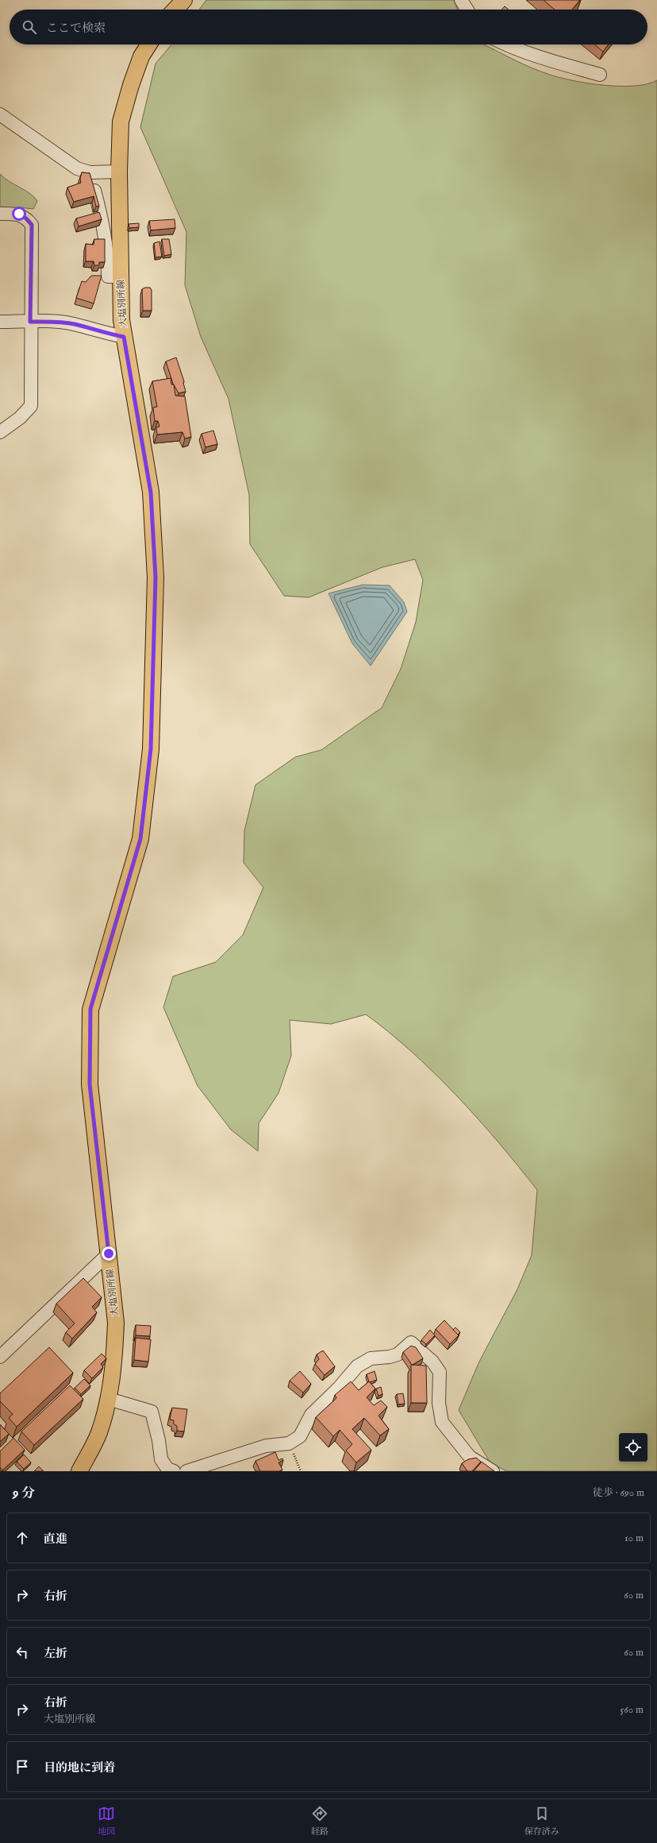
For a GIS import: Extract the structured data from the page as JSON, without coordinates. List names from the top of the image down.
{
  "streets": {
    "main road": ["大塩別所線"]
  },
  "page": {
    "search": "ここで検索",
    "heading": ["9 分", "徒歩 · 690 m"],
    "list": [
      ["直進", "10 m"],
      ["右折", "60 m"],
      ["左折", "60 m"],
      ["右折", "大塩別所線", "560 m"],
      "目的地に到着"
    ],
    "nav": ["地図", "経路", "保存済み"]
  }
}
